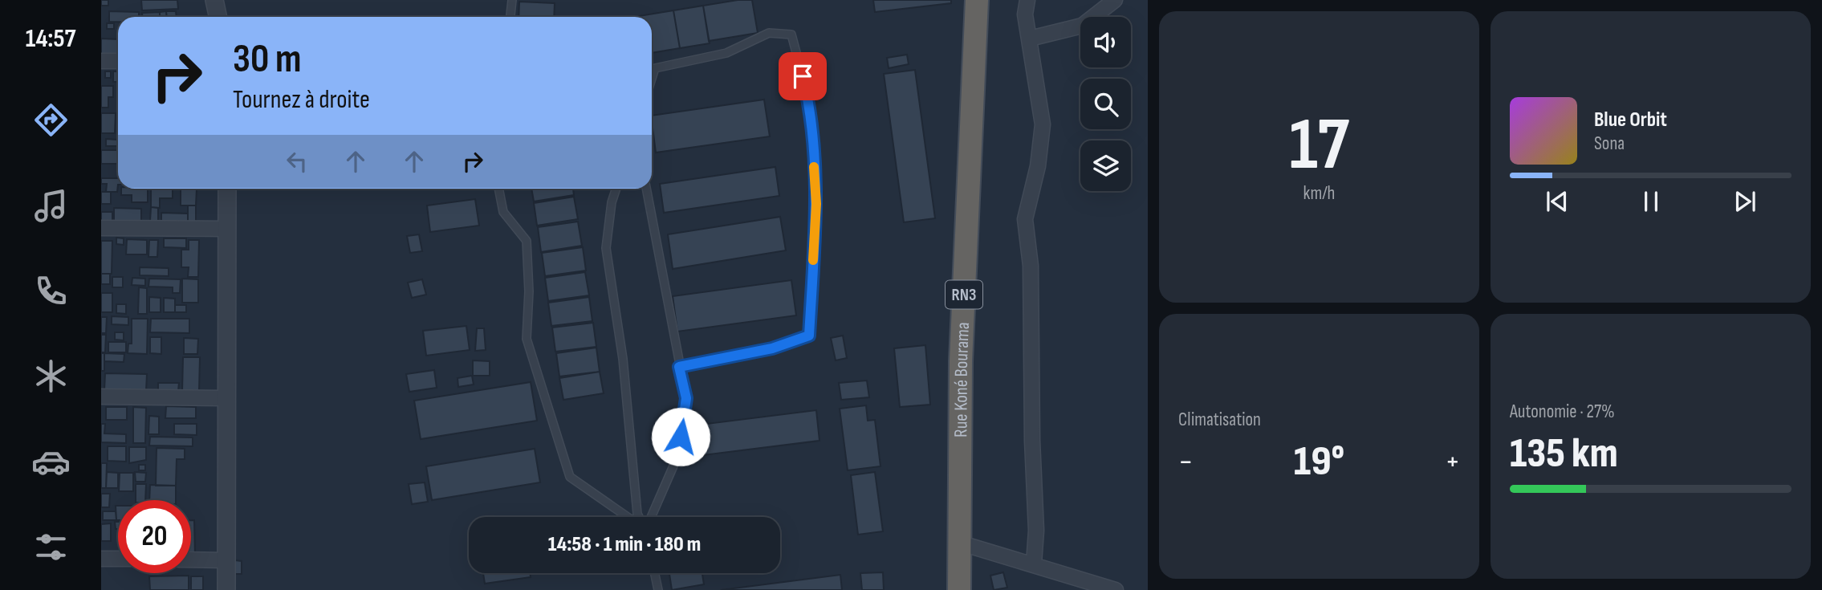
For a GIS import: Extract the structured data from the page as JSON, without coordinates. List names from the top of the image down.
{
  "streets": {
    "highway": ["RN3", "Rue Koné Bourama"]
  },
  "page": {
    "tabs": "14:57",
    "tile": [
      ["17", "km/h"],
      "Climatisation",
      ["Autonomie · 27%", "135 km"]
    ],
    "turn": ["30 m", "Tournez à droite"],
    "song": ["Blue Orbit", "Sona"],
    "heat": ["−", "19°", "+"],
    "limit": "20",
    "trip": "14:58 · 1 min · 180 m"
  }
}
